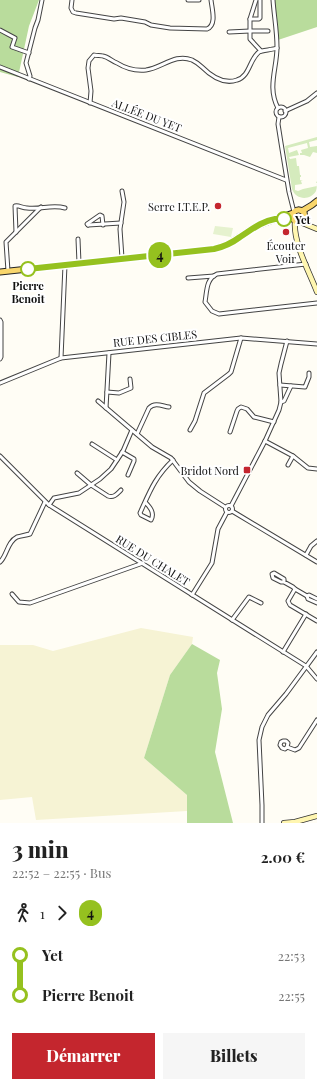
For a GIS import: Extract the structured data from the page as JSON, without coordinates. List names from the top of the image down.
{
  "streets": {
    "street": ["ALLÉE DU YET", "RUE DES CIBLES", "RUE DU CHALET"]
  },
  "places": {
    "other": [
      "Serre I.T.E.P.",
      "Yet",
      "Écouter Voir",
      "Pierre Benoit"
    ],
    "transit": ["Bridot Nord"]
  },
  "lines": ["bus line 4"],
  "page": {
    "on_map": "4",
    "heading": ["3 min", "22:52 – 22:55 · Bus", "2.00 €"],
    "legs": ["1", "4"],
    "list": [
      {
        "name": "Yet",
        "value": "22:53"
      },
      {
        "name": "Pierre Benoit",
        "value": "22:55"
      }
    ],
    "buttons": ["Démarrer", "Billets"]
  }
}
